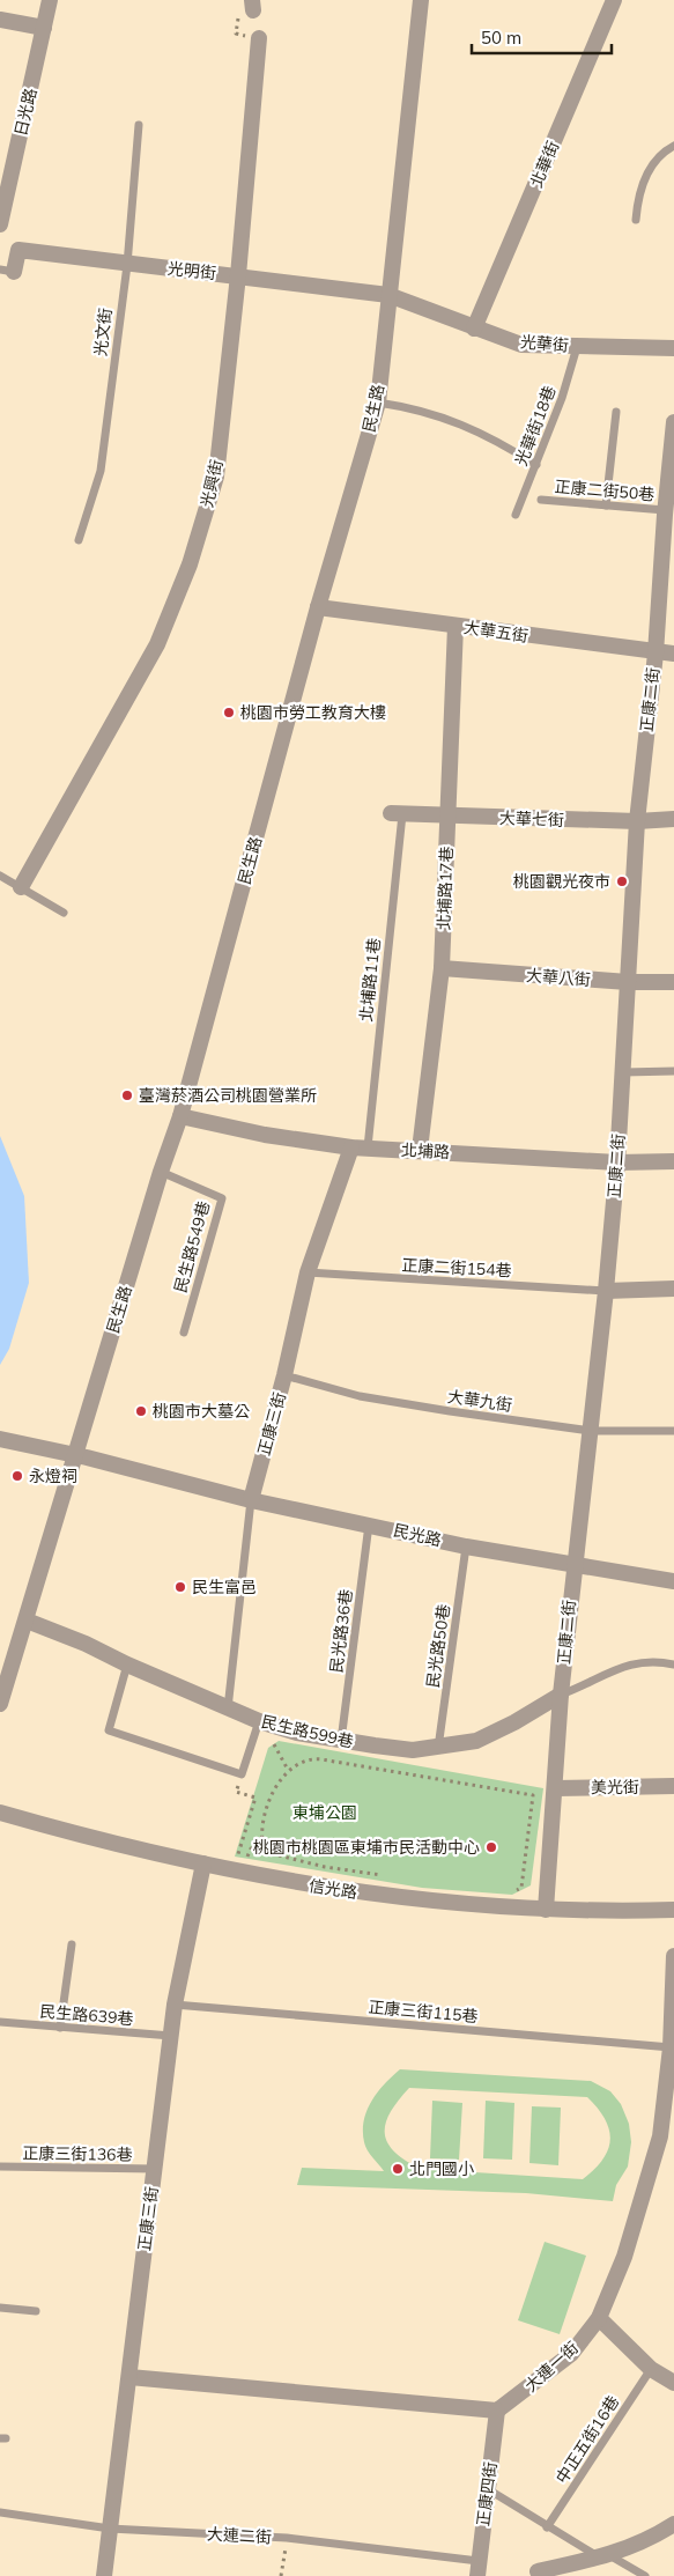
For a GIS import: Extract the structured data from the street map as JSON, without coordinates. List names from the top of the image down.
{
  "streets": {
    "street": [
      "日光路",
      "北華街",
      "光明街",
      "光華街",
      "民生路",
      "光興街",
      "大華五街",
      "正康二街",
      "大華七街",
      "北埔路17巷",
      "大華八街",
      "北埔路",
      "正康三街",
      "民光路",
      "民生路599巷",
      "美光街",
      "信光路",
      "大連一街",
      "正康四街"
    ],
    "lane": [
      "光文街",
      "光華街18巷",
      "正康二街50巷",
      "北埔路11巷",
      "民生路549巷",
      "正康二街154巷",
      "大華九街",
      "民光路36巷",
      "民光路50巷",
      "正康三街115巷",
      "民生路639巷",
      "正康三街136巷",
      "中正五街16巷",
      "大連二街"
    ]
  },
  "crossings": [
    ["北華街", "光華街"],
    ["光明街", "光文街"],
    ["光明街", "光華街"],
    ["光明街", "民生路"],
    ["光明街", "光興街"],
    ["光華街", "民生路"],
    ["光華街", "光華街18巷"],
    ["民生路", "大華五街"],
    ["民生路", "北埔路"],
    ["民生路", "民生路549巷"],
    ["民生路", "民光路"],
    ["民生路", "民生路599巷"],
    ["正康二街50巷", "正康二街"],
    ["大華五街", "正康二街"],
    ["大華五街", "北埔路17巷"],
    ["正康二街", "大華七街"],
    ["正康二街", "大華八街"],
    ["正康二街", "北埔路"],
    ["正康二街", "正康二街154巷"],
    ["正康二街", "大華九街"],
    ["正康二街", "民光路"],
    ["正康二街", "民生路599巷"],
    ["正康二街", "美光街"],
    ["正康二街", "信光路"],
    ["大華七街", "北埔路17巷"],
    ["大華七街", "北埔路11巷"],
    ["北埔路17巷", "大華八街"],
    ["北埔路17巷", "北埔路"],
    ["北埔路11巷", "北埔路"],
    ["北埔路11巷", "正康三街"],
    ["北埔路", "正康三街"],
    ["正康二街154巷", "正康三街"],
    ["大華九街", "正康三街"],
    ["正康三街", "民光路"],
    ["正康三街", "民生路599巷"],
    ["正康三街", "信光路"],
    ["正康三街", "正康三街115巷"],
    ["正康三街", "民生路639巷"],
    ["正康三街", "正康三街136巷"],
    ["正康三街", "大連二街"],
    ["民光路", "民光路36巷"],
    ["民光路", "民光路50巷"],
    ["民光路36巷", "民生路599巷"],
    ["民光路50巷", "民生路599巷"],
    ["正康三街115巷", "大連一街"],
    ["大連一街", "正康四街"],
    ["正康四街", "大連二街"]
  ],
  "parks": ["東埔公園"],
  "places": [
    "桃園市勞工教育大樓",
    "桃園觀光夜市",
    "臺灣菸酒公司桃園營業所",
    "桃園市大墓公",
    "永燈祠",
    "民生富邑",
    "桃園市桃園區東埔市民活動中心",
    "北門國小"
  ],
  "scale_bar": "50 m"
}
